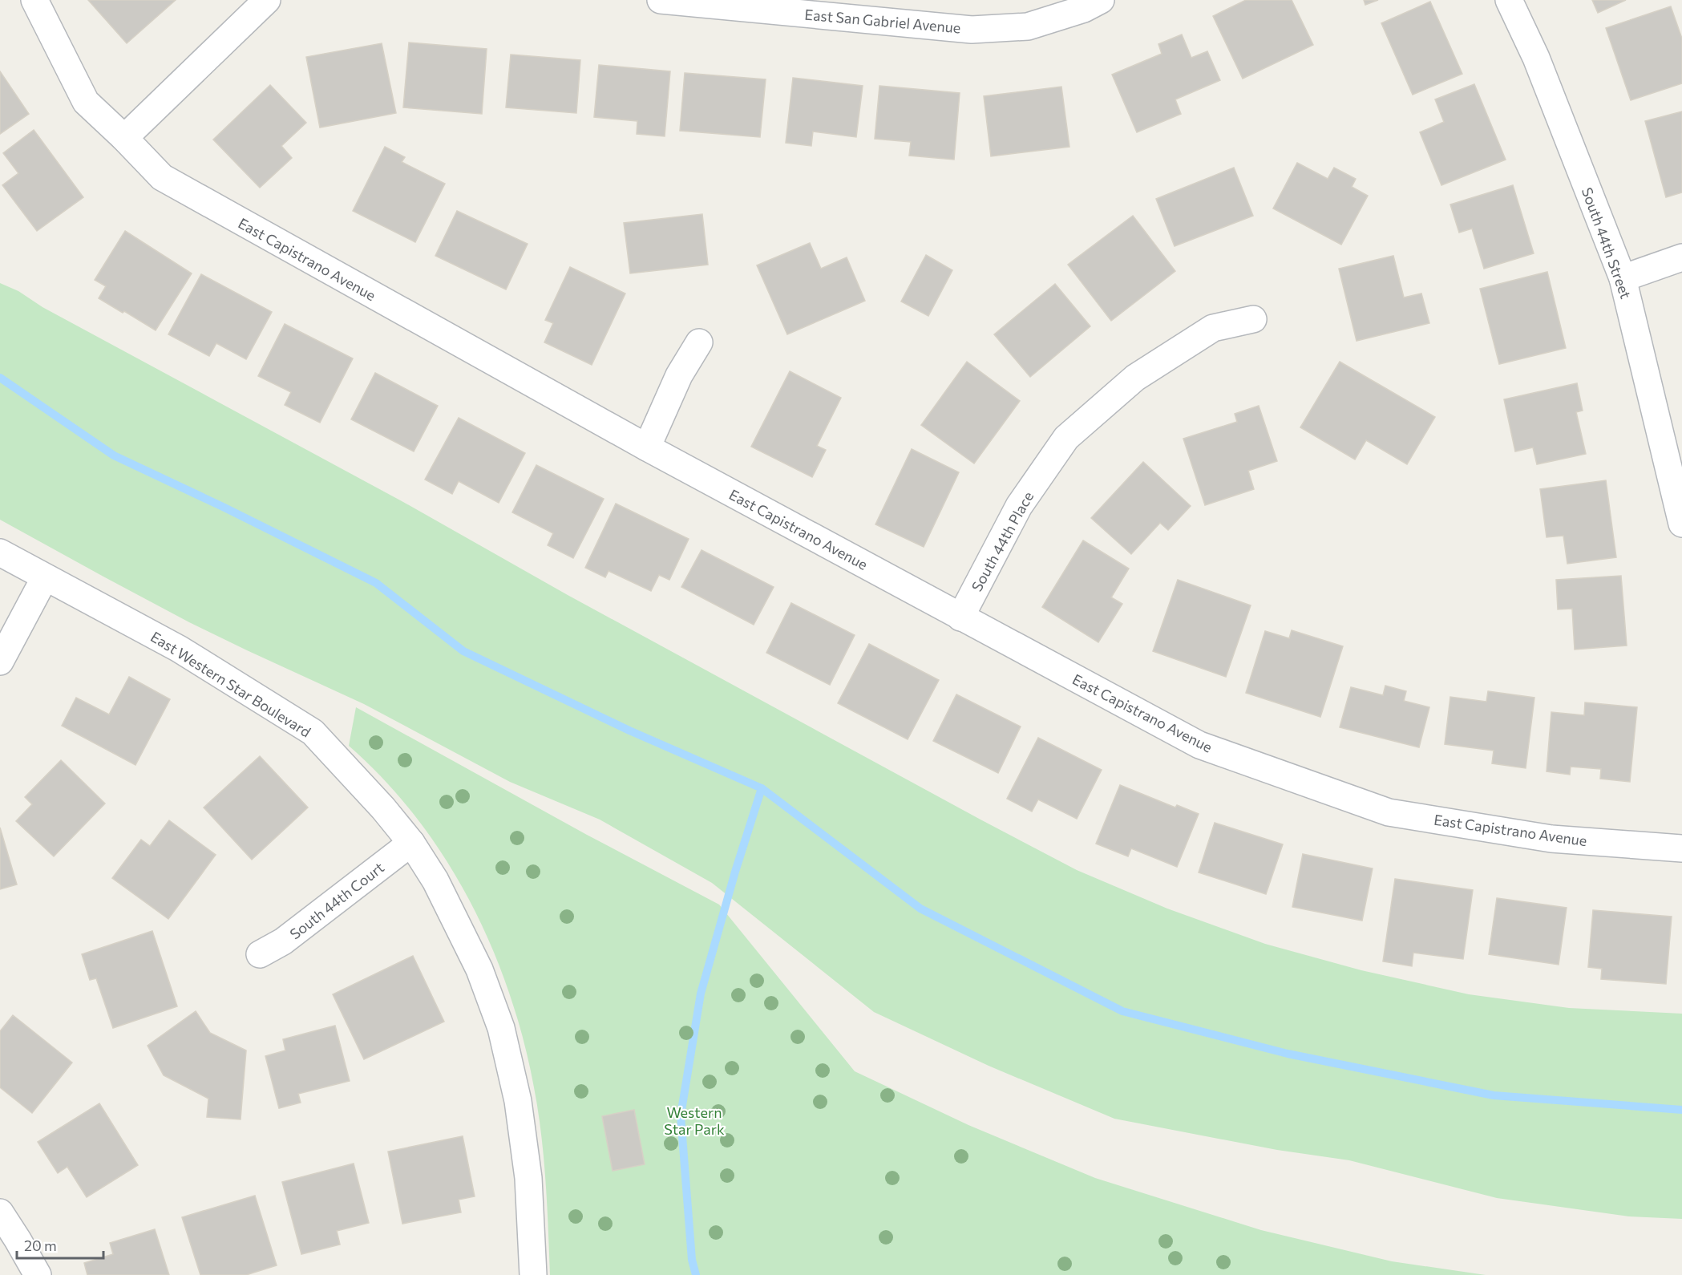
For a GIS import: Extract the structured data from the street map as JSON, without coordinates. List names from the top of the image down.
{
  "streets": {
    "street": [
      "East San Gabriel Avenue",
      "South 44th Street",
      "East Capistrano Avenue",
      "South 44th Place",
      "East Western Star Boulevard",
      "South 44th Court"
    ]
  },
  "crossings": [
    ["East Capistrano Avenue", "South 44th Place"],
    ["East Western Star Boulevard", "South 44th Court"]
  ],
  "parks": ["Western Star Park"],
  "scale_bar": "20 m"
}
